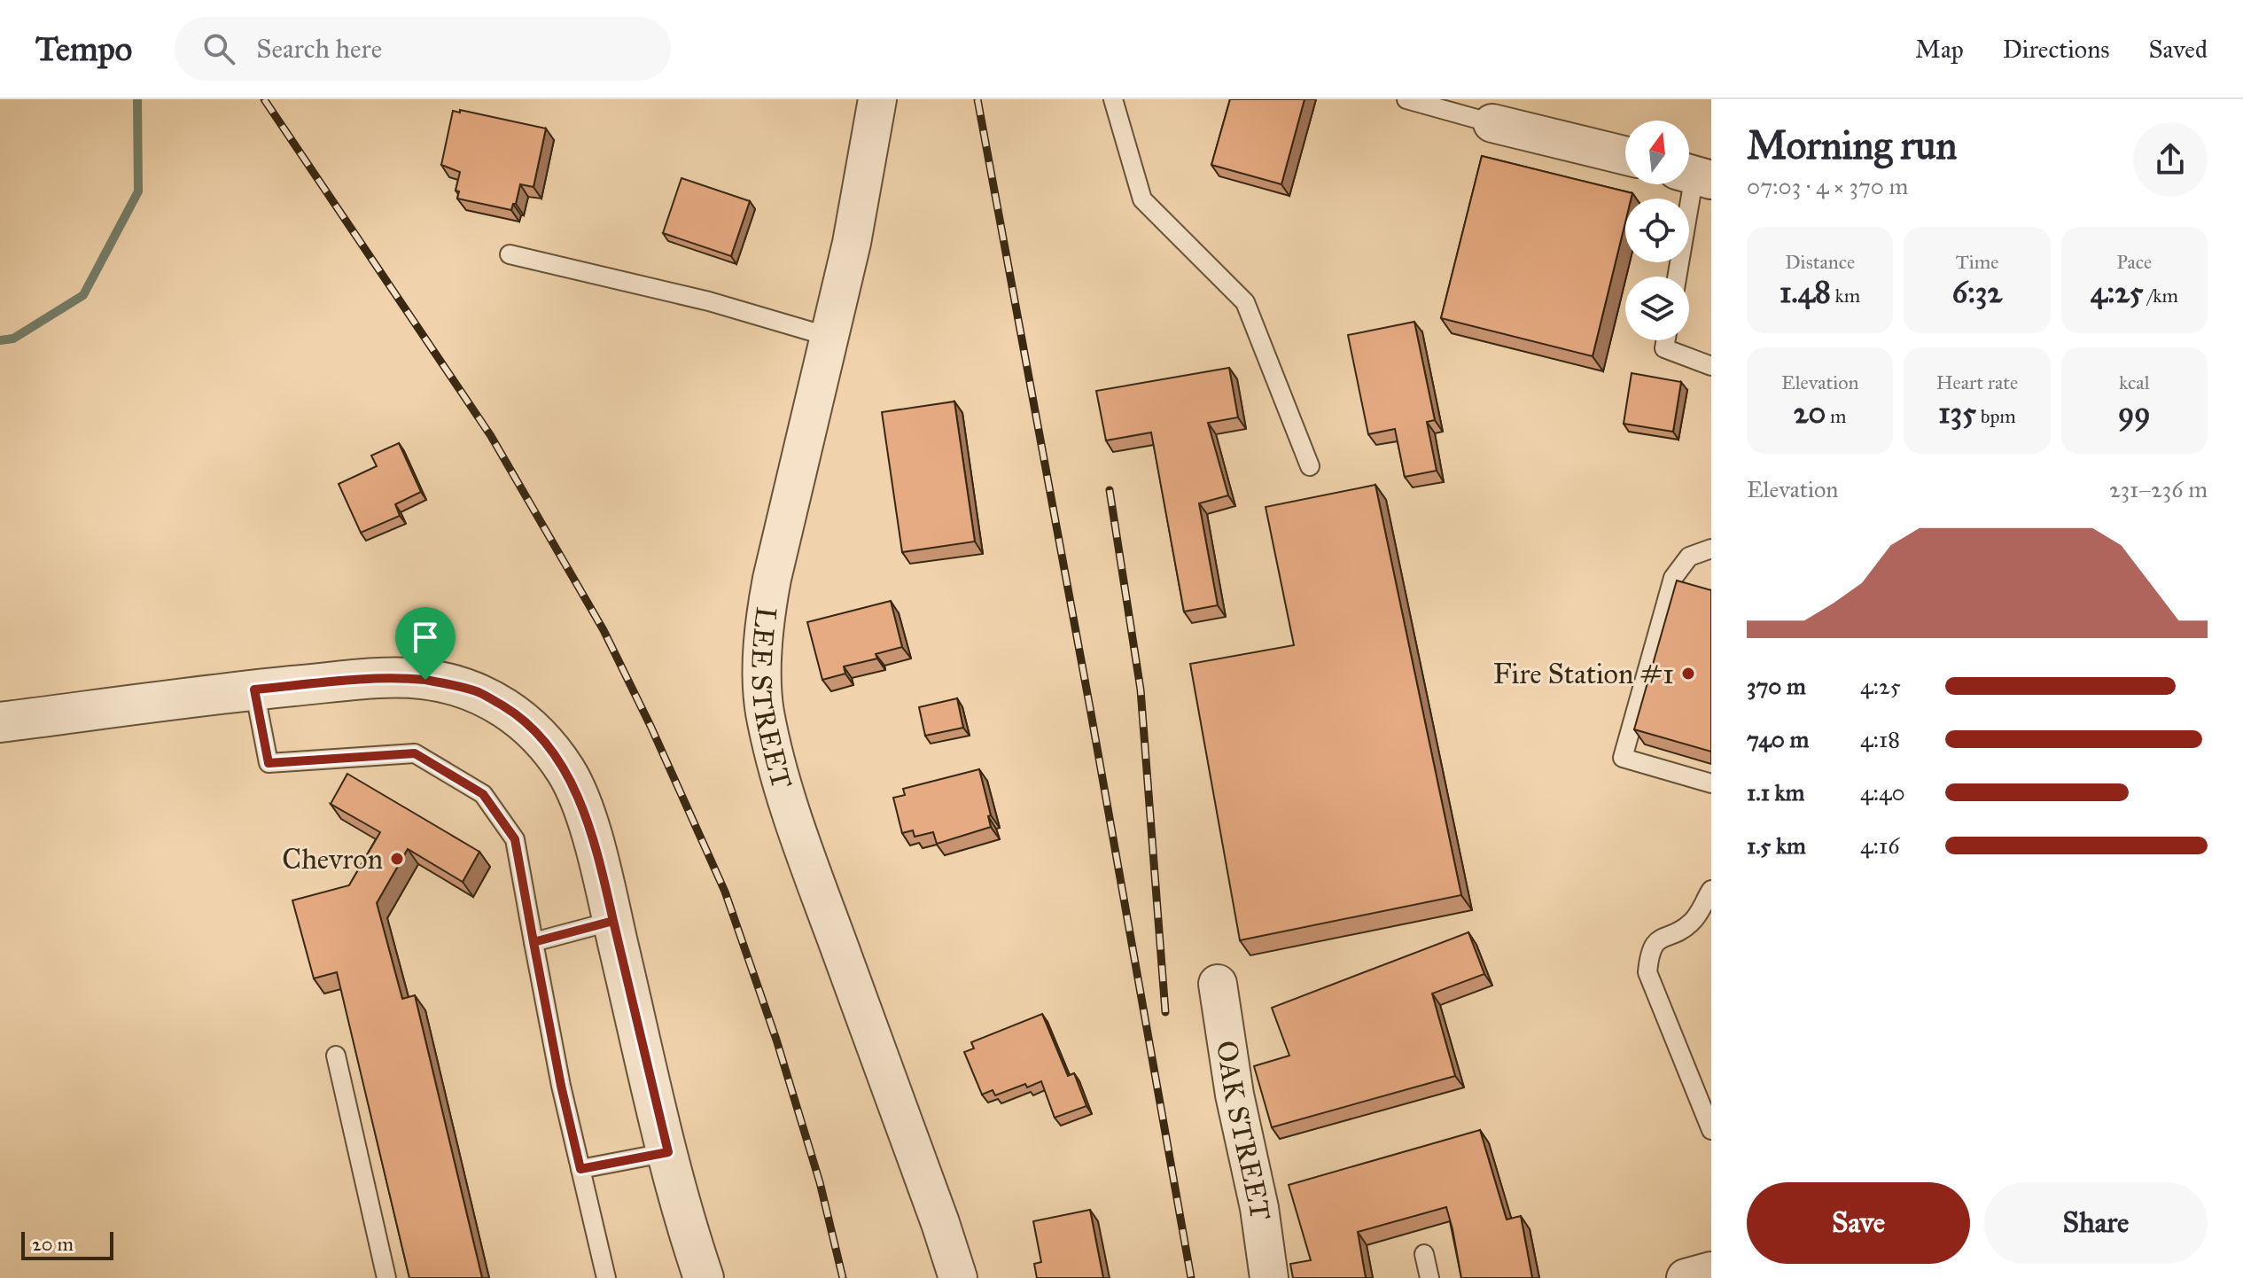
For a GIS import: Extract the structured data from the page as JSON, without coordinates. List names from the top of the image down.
{
  "streets": {
    "street": ["LEE STREET", "OAK STREET"]
  },
  "places": ["Fire Station #1", "Chevron"],
  "scale_bar": "20 m",
  "north": "top",
  "page": {
    "header": "Tempo",
    "search": "Search here",
    "nav": ["Map", "Directions", "Saved"],
    "heading": ["Morning run", "07:03 · 4 × 370 m"],
    "stats": [
      ["Distance", "1.48 km"],
      ["Time", "6:32"],
      ["Pace", "4:25 /km"],
      ["Elevation", "20 m"],
      ["Heart rate", "135 bpm"],
      ["kcal", "99"]
    ],
    "chart": ["Elevation", "231–236 m"],
    "list": [
      {
        "name": "370 m",
        "note": "4:25"
      },
      {
        "name": "740 m",
        "note": "4:18"
      },
      {
        "name": "1.1 km",
        "note": "4:40"
      },
      {
        "name": "1.5 km",
        "note": "4:16"
      }
    ],
    "buttons": ["Save", "Share"],
    "scale": "20 m"
  }
}
